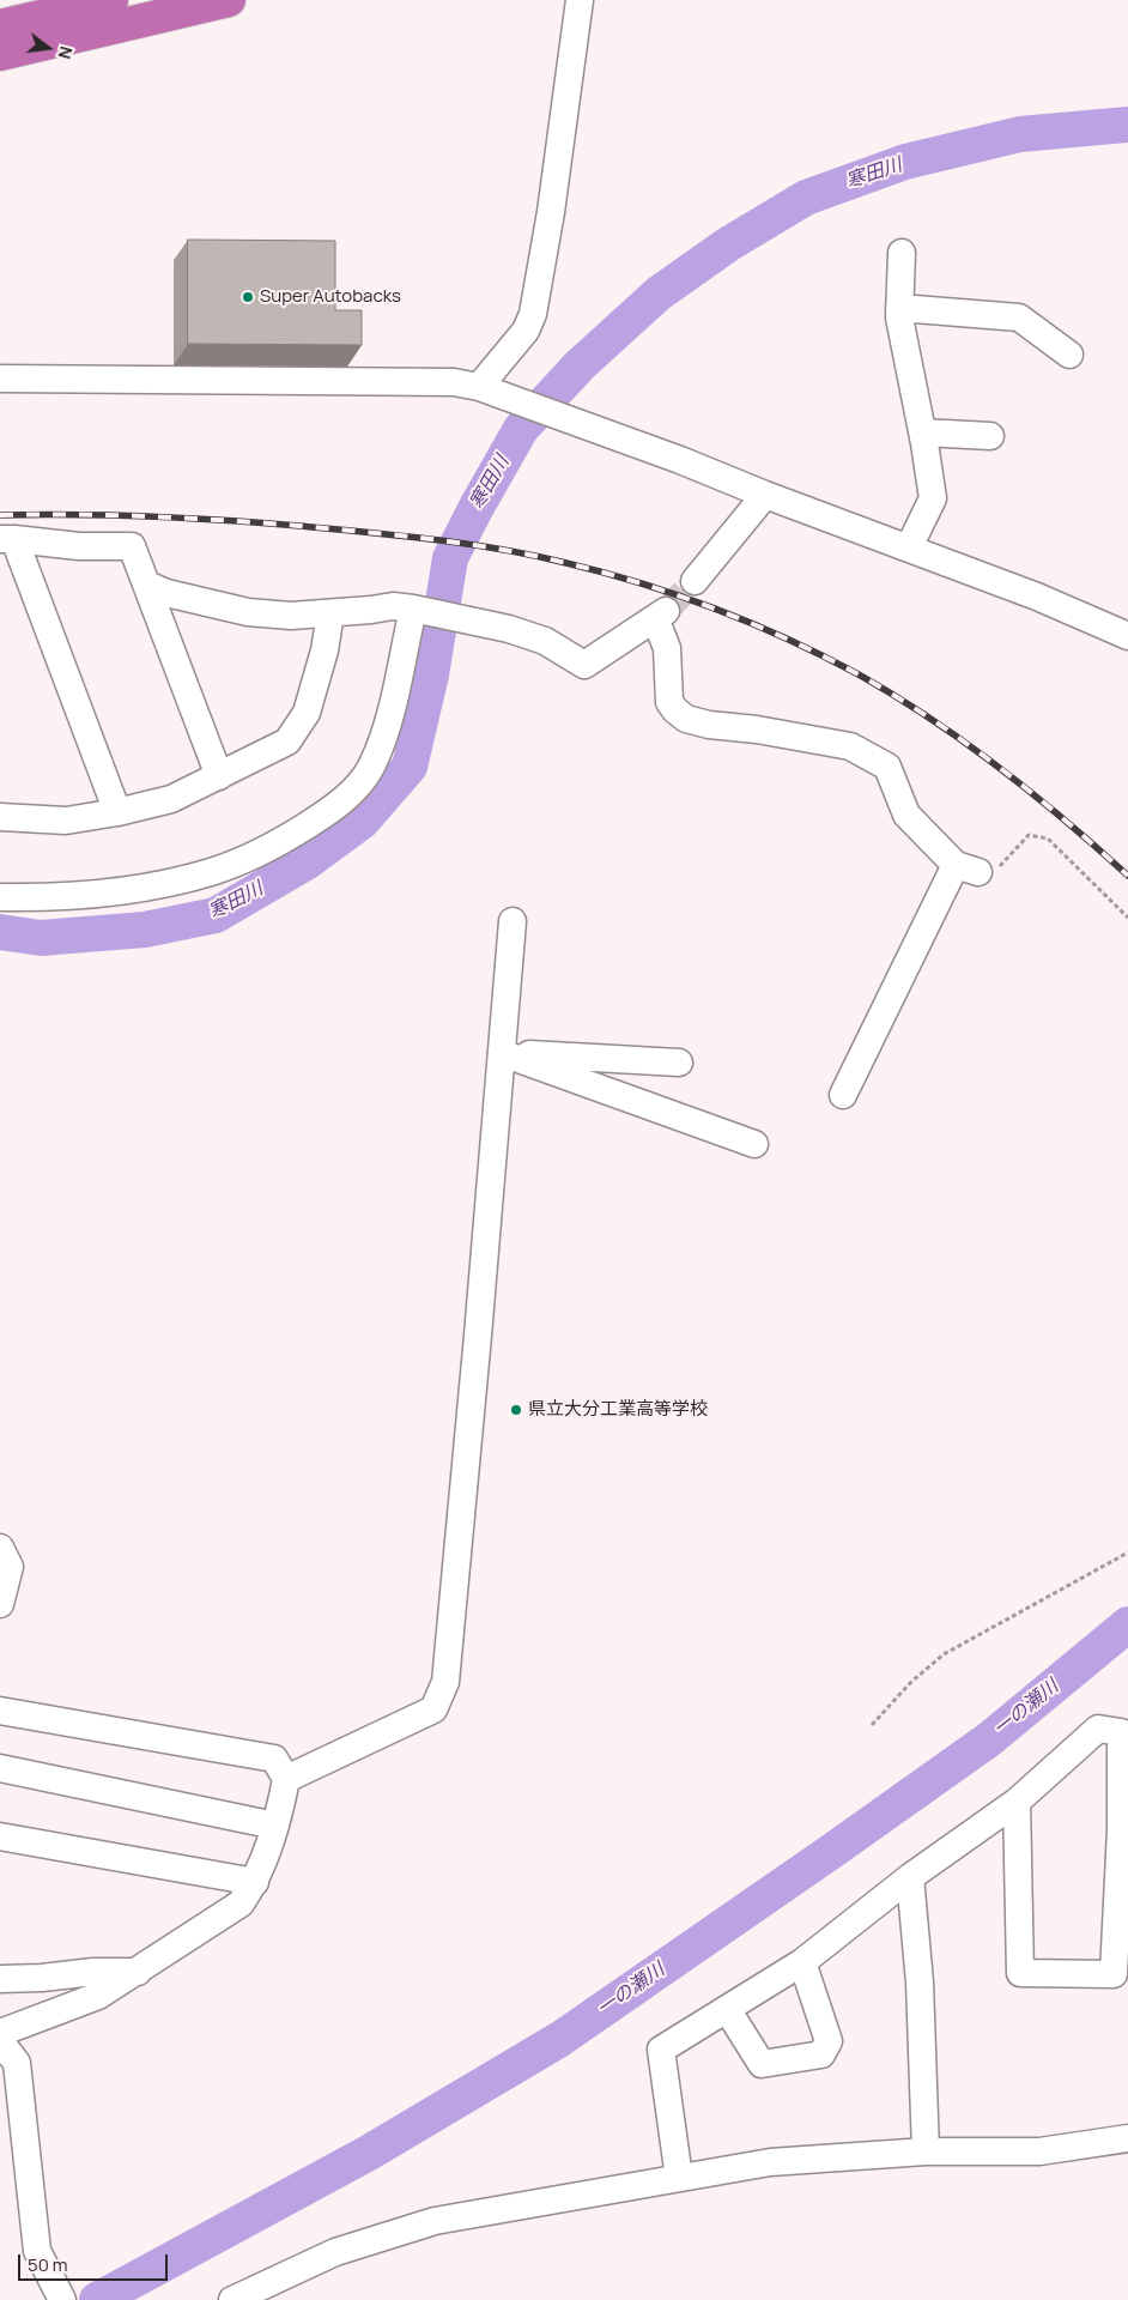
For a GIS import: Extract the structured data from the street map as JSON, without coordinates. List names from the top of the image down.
{
  "water": ["寒田川", "一の瀬川"],
  "places": ["Super Autobacks", "県立大分工業高等学校"],
  "scale_bar": "50 m",
  "north": "right"
}
